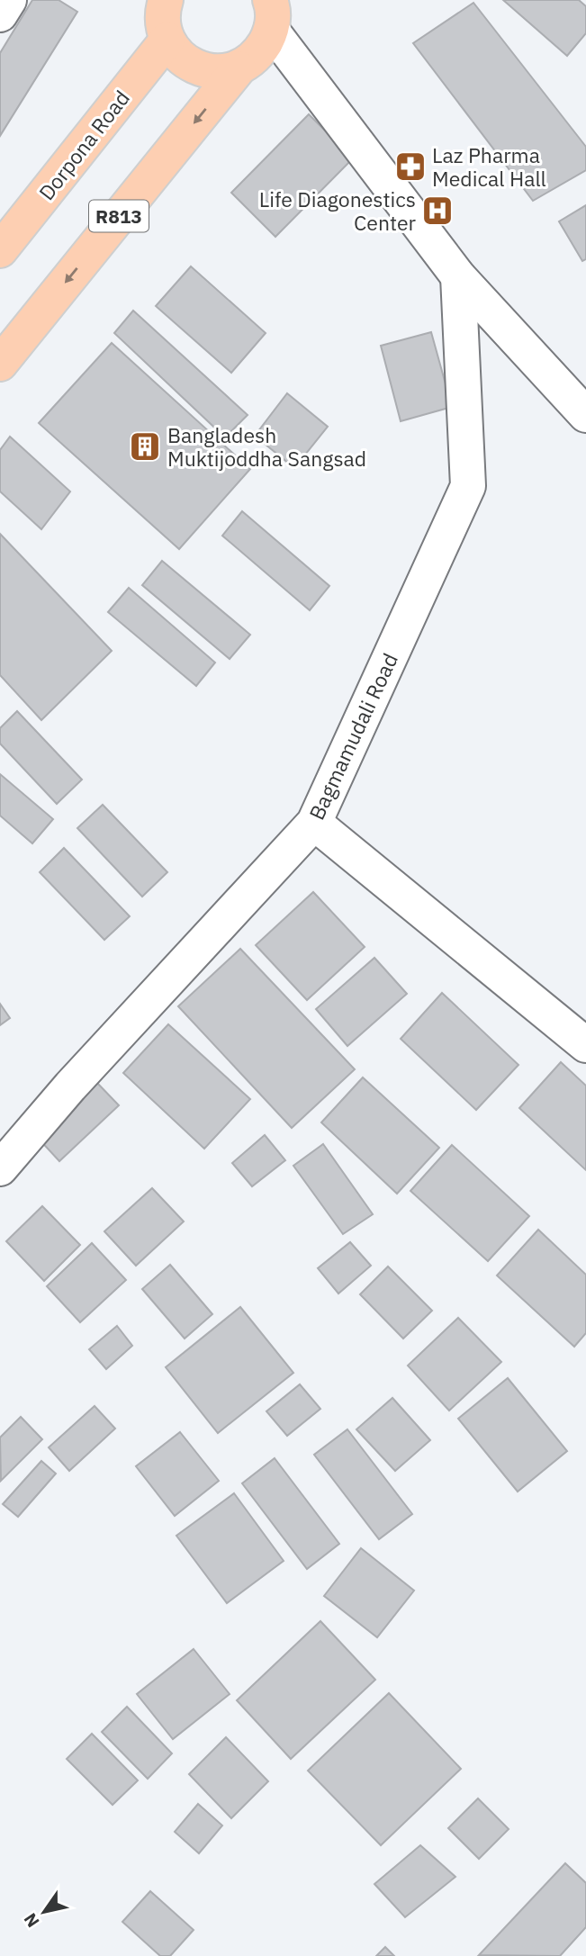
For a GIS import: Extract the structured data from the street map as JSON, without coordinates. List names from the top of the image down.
{
  "streets": {
    "main road": ["Dorpona Road", "R813"],
    "street": ["Bagmamudali Road"]
  },
  "places": {
    "pharmacy": ["Laz Pharma Medical Hall"],
    "hospital": ["Life Diagonestics Center"],
    "building": ["Bangladesh Muktijoddha Sangsad"]
  },
  "north": "bottom left"
}
